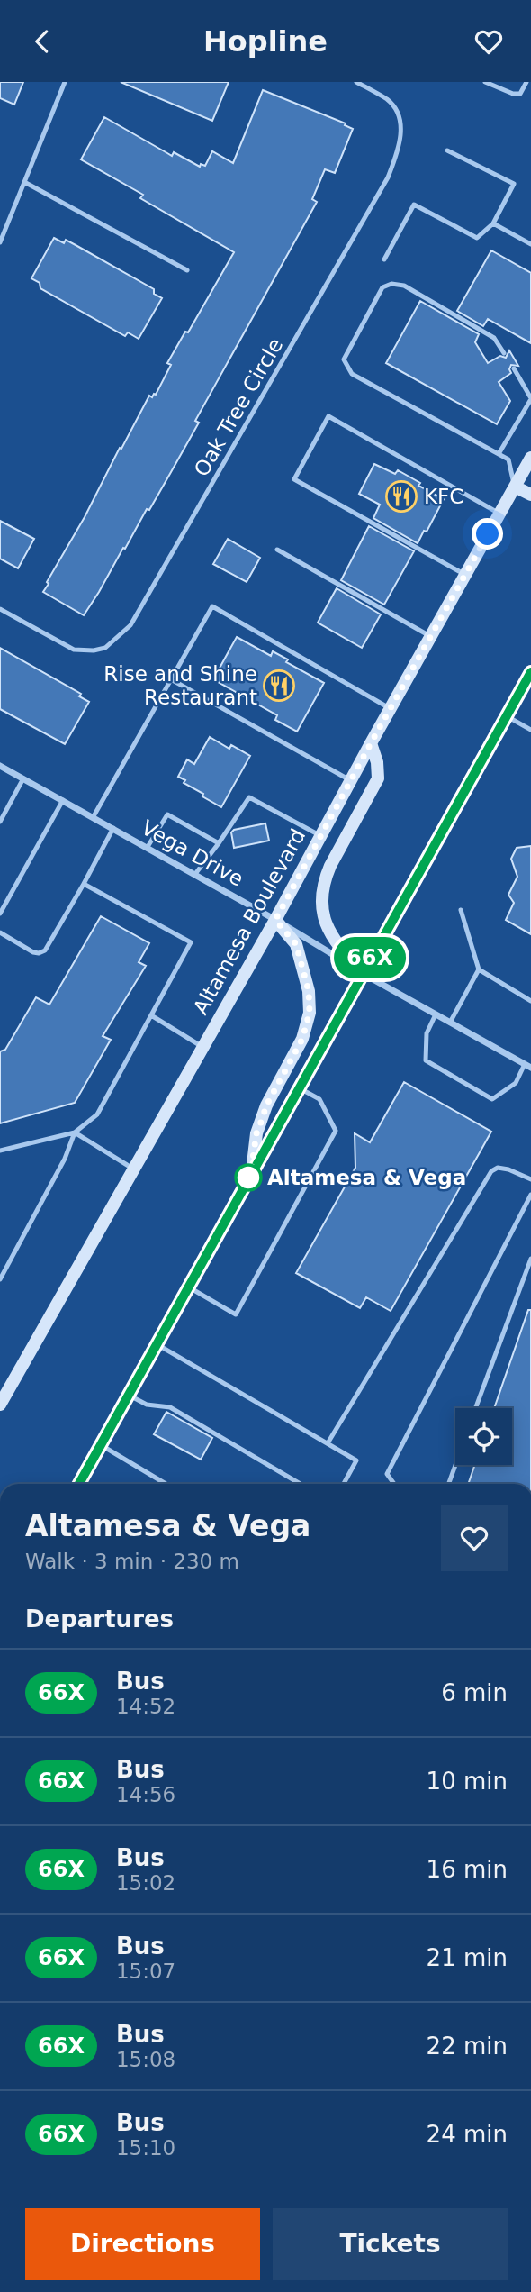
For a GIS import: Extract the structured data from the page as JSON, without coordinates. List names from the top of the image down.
{
  "streets": {
    "main road": ["Altamesa Boulevard"],
    "street": ["Vega Drive"],
    "lane": ["Oak Tree Circle"]
  },
  "crossings": [
    ["Vega Drive", "Altamesa Boulevard"]
  ],
  "places": {
    "restaurant": ["KFC", "Rise and Shine Restaurant"],
    "other": ["Altamesa & Vega"]
  },
  "lines": ["bus line 66X"],
  "page": {
    "header": "Hopline",
    "on_map": "66X",
    "heading": [
      ["Altamesa & Vega", "Walk · 3 min · 230 m"],
      "Departures"
    ],
    "list": [
      {
        "mark": "66X",
        "name": "Bus",
        "note": "14:52",
        "value": "6 min"
      },
      {
        "mark": "66X",
        "name": "Bus",
        "note": "14:56",
        "value": "10 min"
      },
      {
        "mark": "66X",
        "name": "Bus",
        "note": "15:02",
        "value": "16 min"
      },
      {
        "mark": "66X",
        "name": "Bus",
        "note": "15:07",
        "value": "21 min"
      },
      {
        "mark": "66X",
        "name": "Bus",
        "note": "15:08",
        "value": "22 min"
      },
      {
        "mark": "66X",
        "name": "Bus",
        "note": "15:10",
        "value": "24 min"
      }
    ],
    "buttons": ["Directions", "Tickets"]
  }
}
